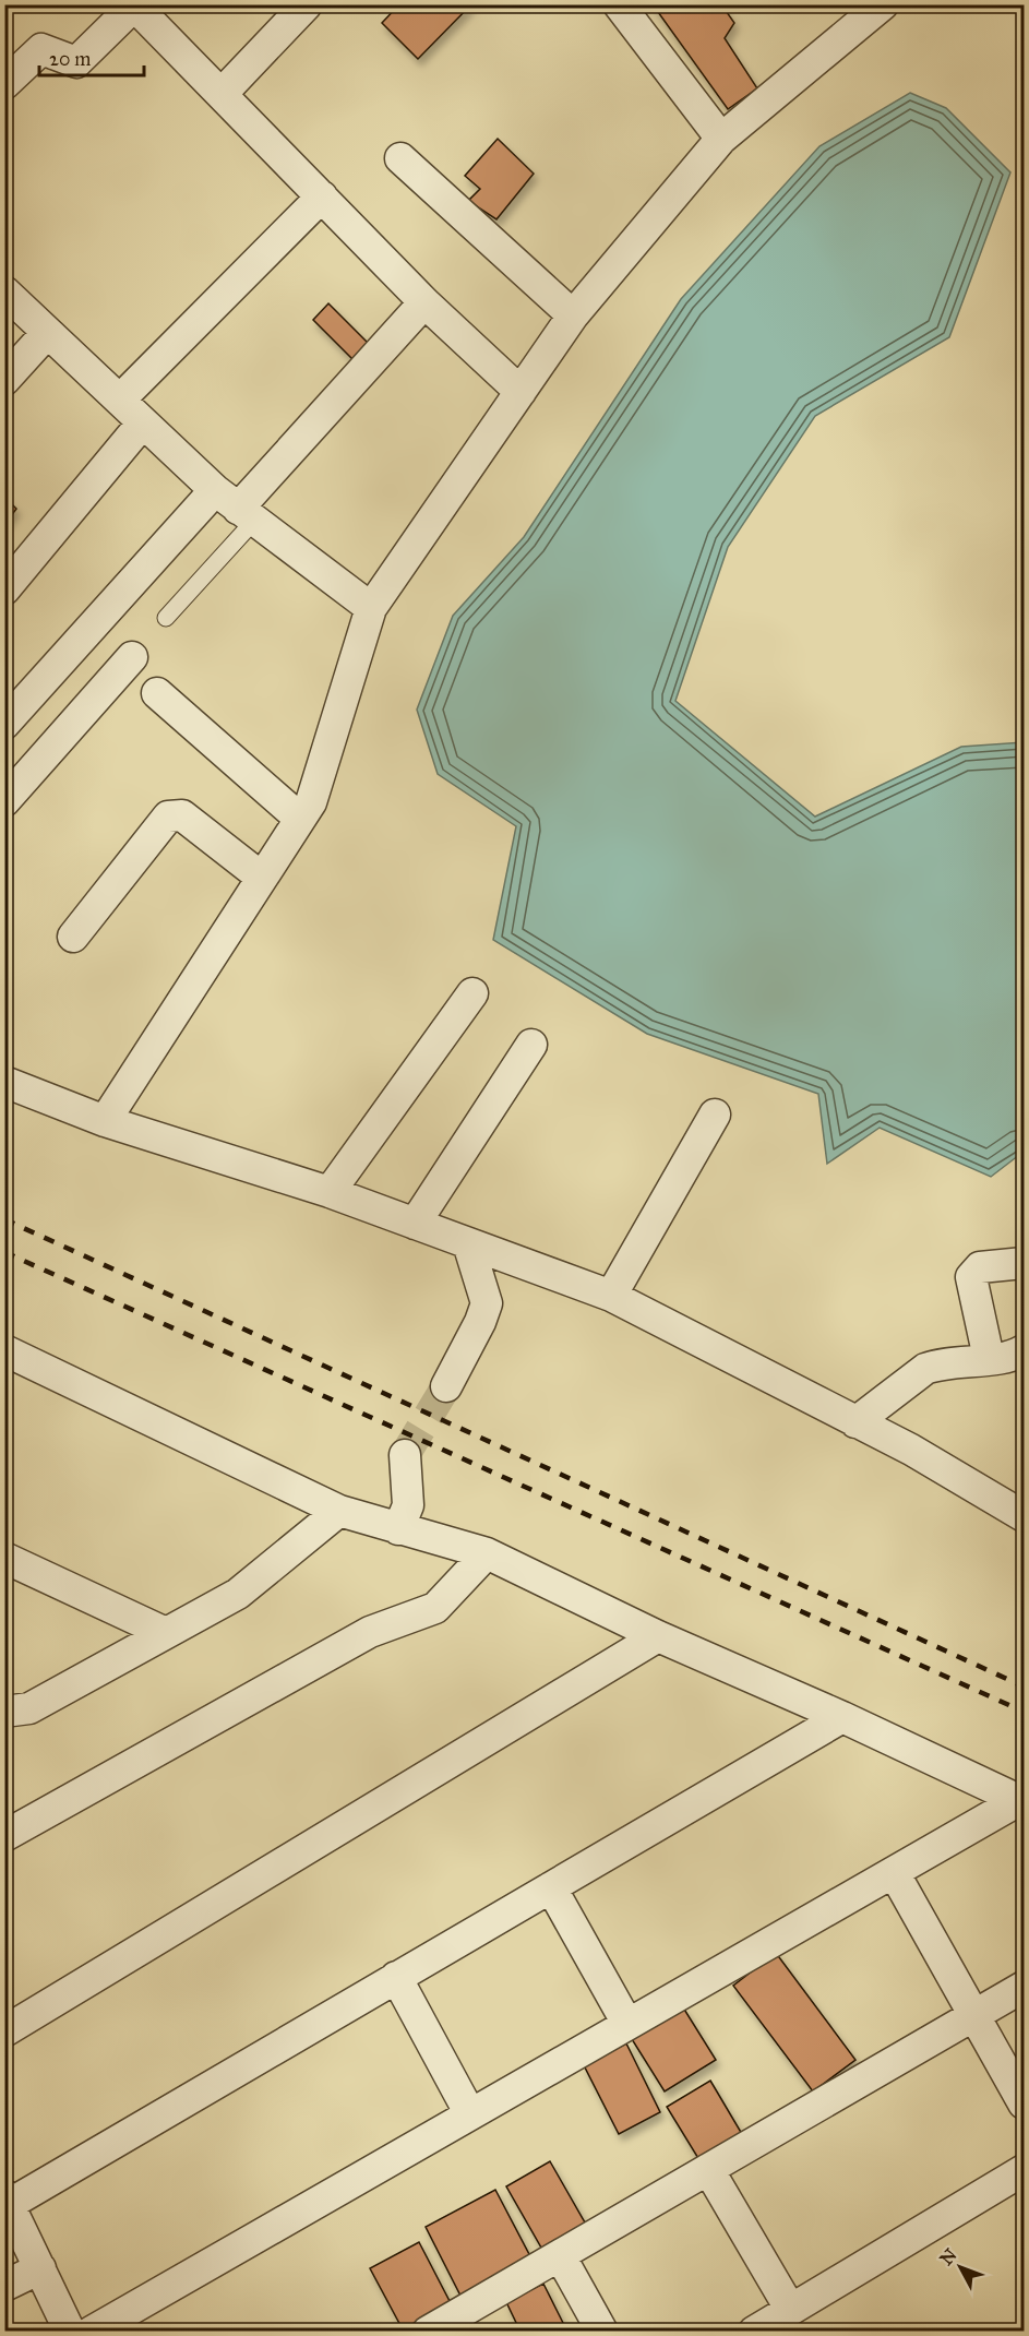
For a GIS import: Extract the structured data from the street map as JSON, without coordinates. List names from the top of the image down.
{
  "scale_bar": "20 m",
  "north": "top left"
}
